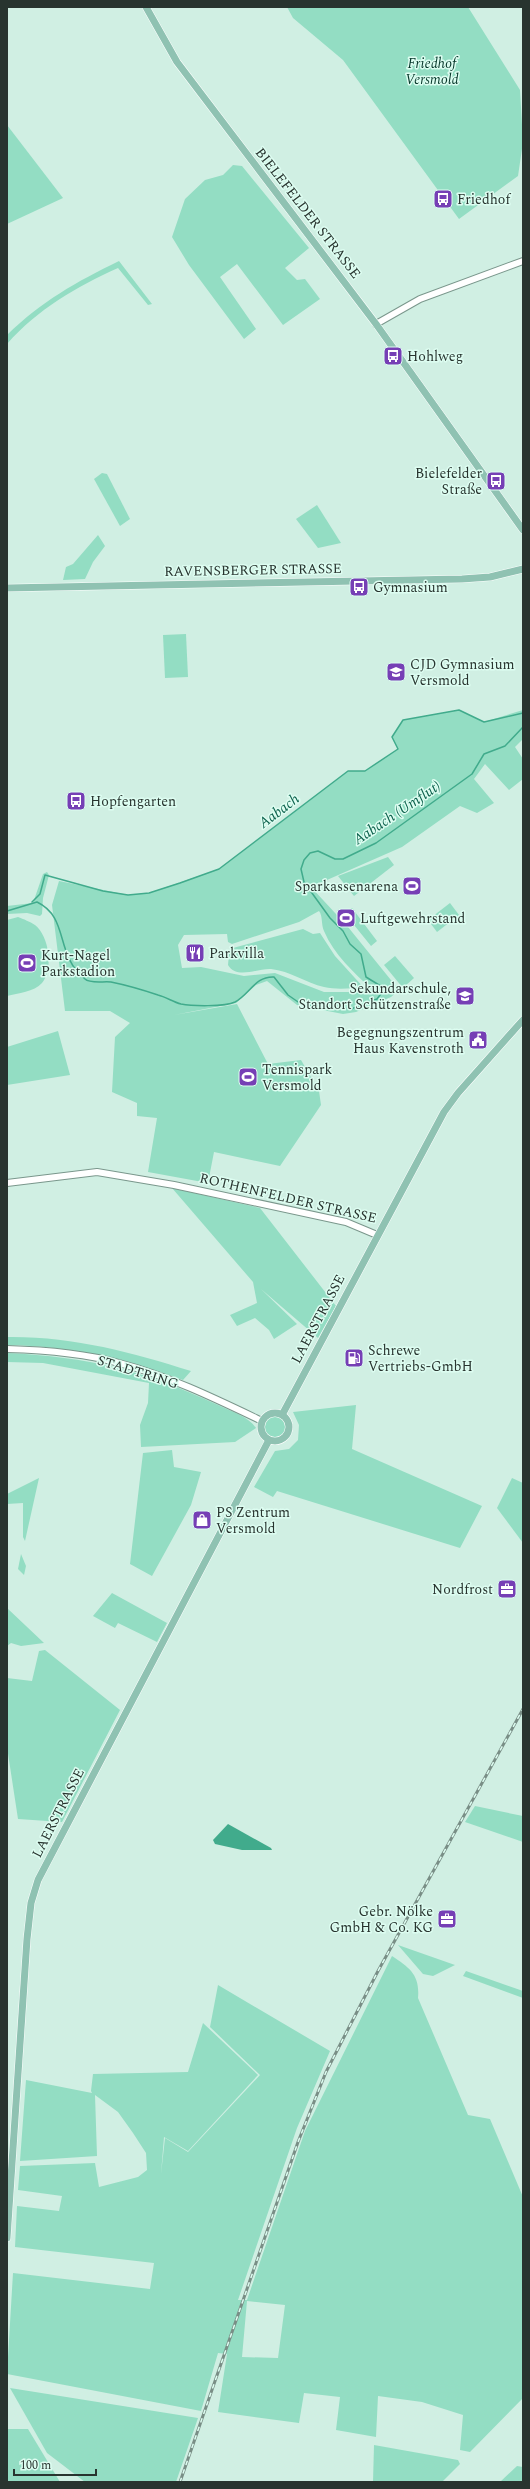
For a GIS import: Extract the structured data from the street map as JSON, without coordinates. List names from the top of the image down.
{
  "streets": {
    "main road": [
      "BIELEFELDER STRASSE",
      "RAVENSBERGER STRASSE",
      "ROTHENFELDER STRASSE",
      "LAERSTRASSE"
    ],
    "street": ["STADTRING"]
  },
  "crossings": [
    ["ROTHENFELDER STRASSE", "LAERSTRASSE"],
    ["LAERSTRASSE", "STADTRING"]
  ],
  "water": ["Aabach", "Aabach (Umflut)"],
  "parks": ["Friedhof Versmold"],
  "places": {
    "bus stop": [
      "Friedhof",
      "Hohlweg",
      "Bielefelder Straße",
      "Gymnasium",
      "Hopfengarten"
    ],
    "school or university": ["CJD Gymnasium Versmold", "Sekundarschule, Standort Schützenstraße"],
    "sports": [
      "Sparkassenarena",
      "Luftgewehrstand",
      "Kurt-Nagel Parkstadion",
      "Tennispark Versmold"
    ],
    "restaurant": ["Parkvilla"],
    "public building": ["Begegnungszentrum Haus Kavenstroth"],
    "fuel station": ["Schrewe Vertriebs-GmbH"],
    "shop": ["PS Zentrum Versmold"],
    "office": ["Nordfrost", "Gebr. Nölke GmbH & Co. KG"]
  },
  "scale_bar": "100 m"
}
